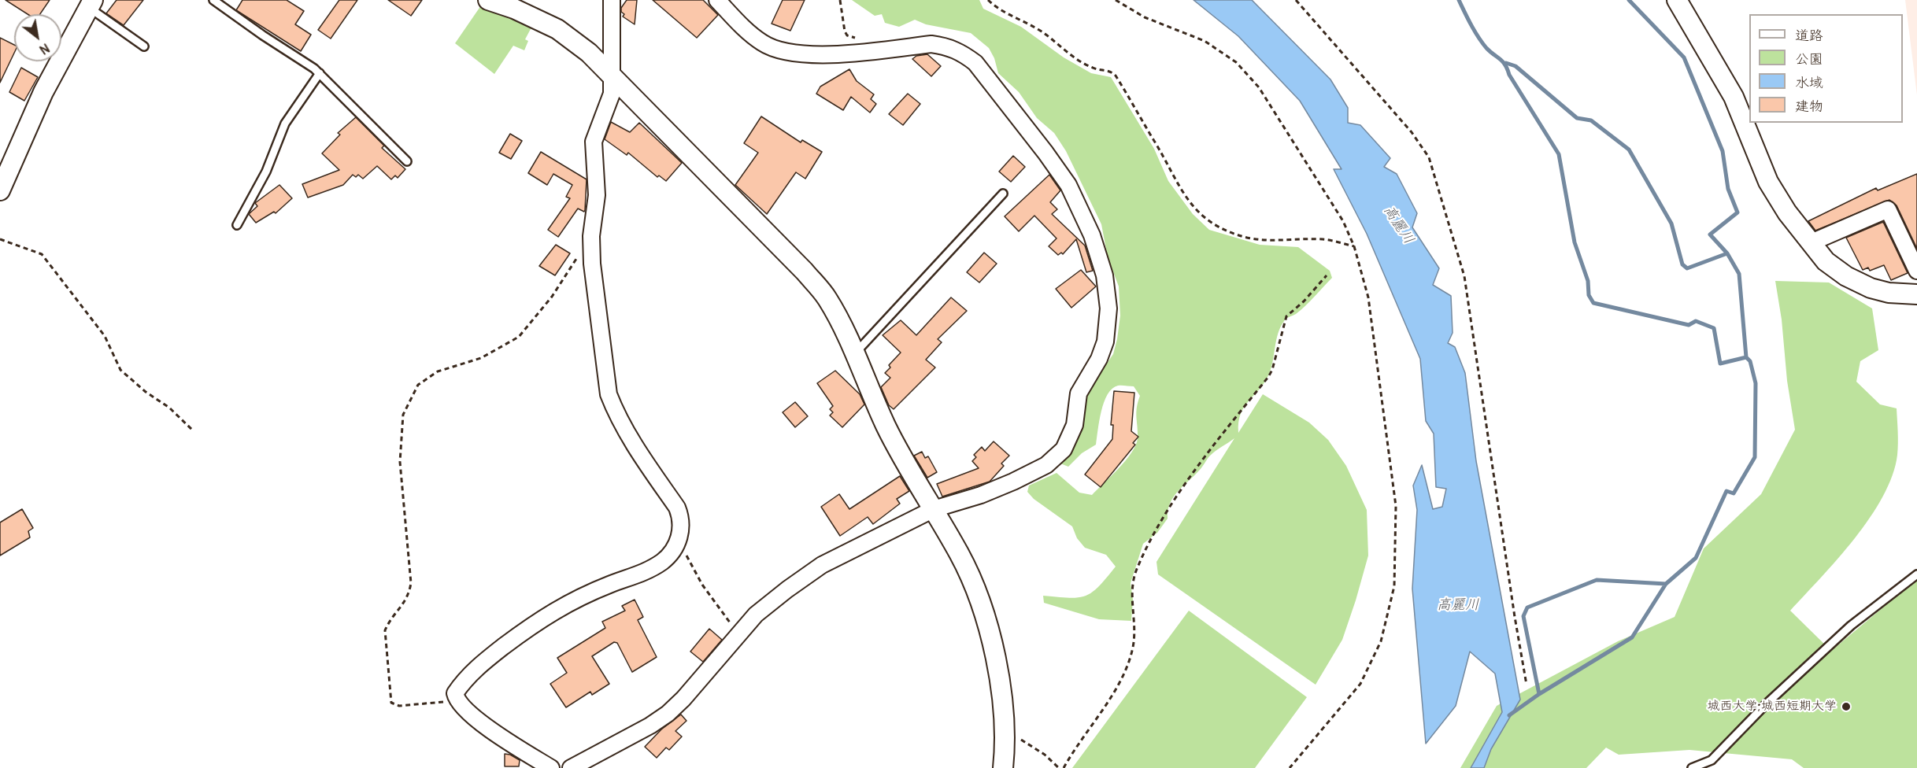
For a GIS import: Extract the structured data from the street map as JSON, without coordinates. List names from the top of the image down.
{
  "water": ["高麗川"],
  "places": ["城西大学;城西短期大学"],
  "legend": [
    "道路",
    "公園",
    "水域",
    "建物"
  ],
  "north": "bottom right"
}
